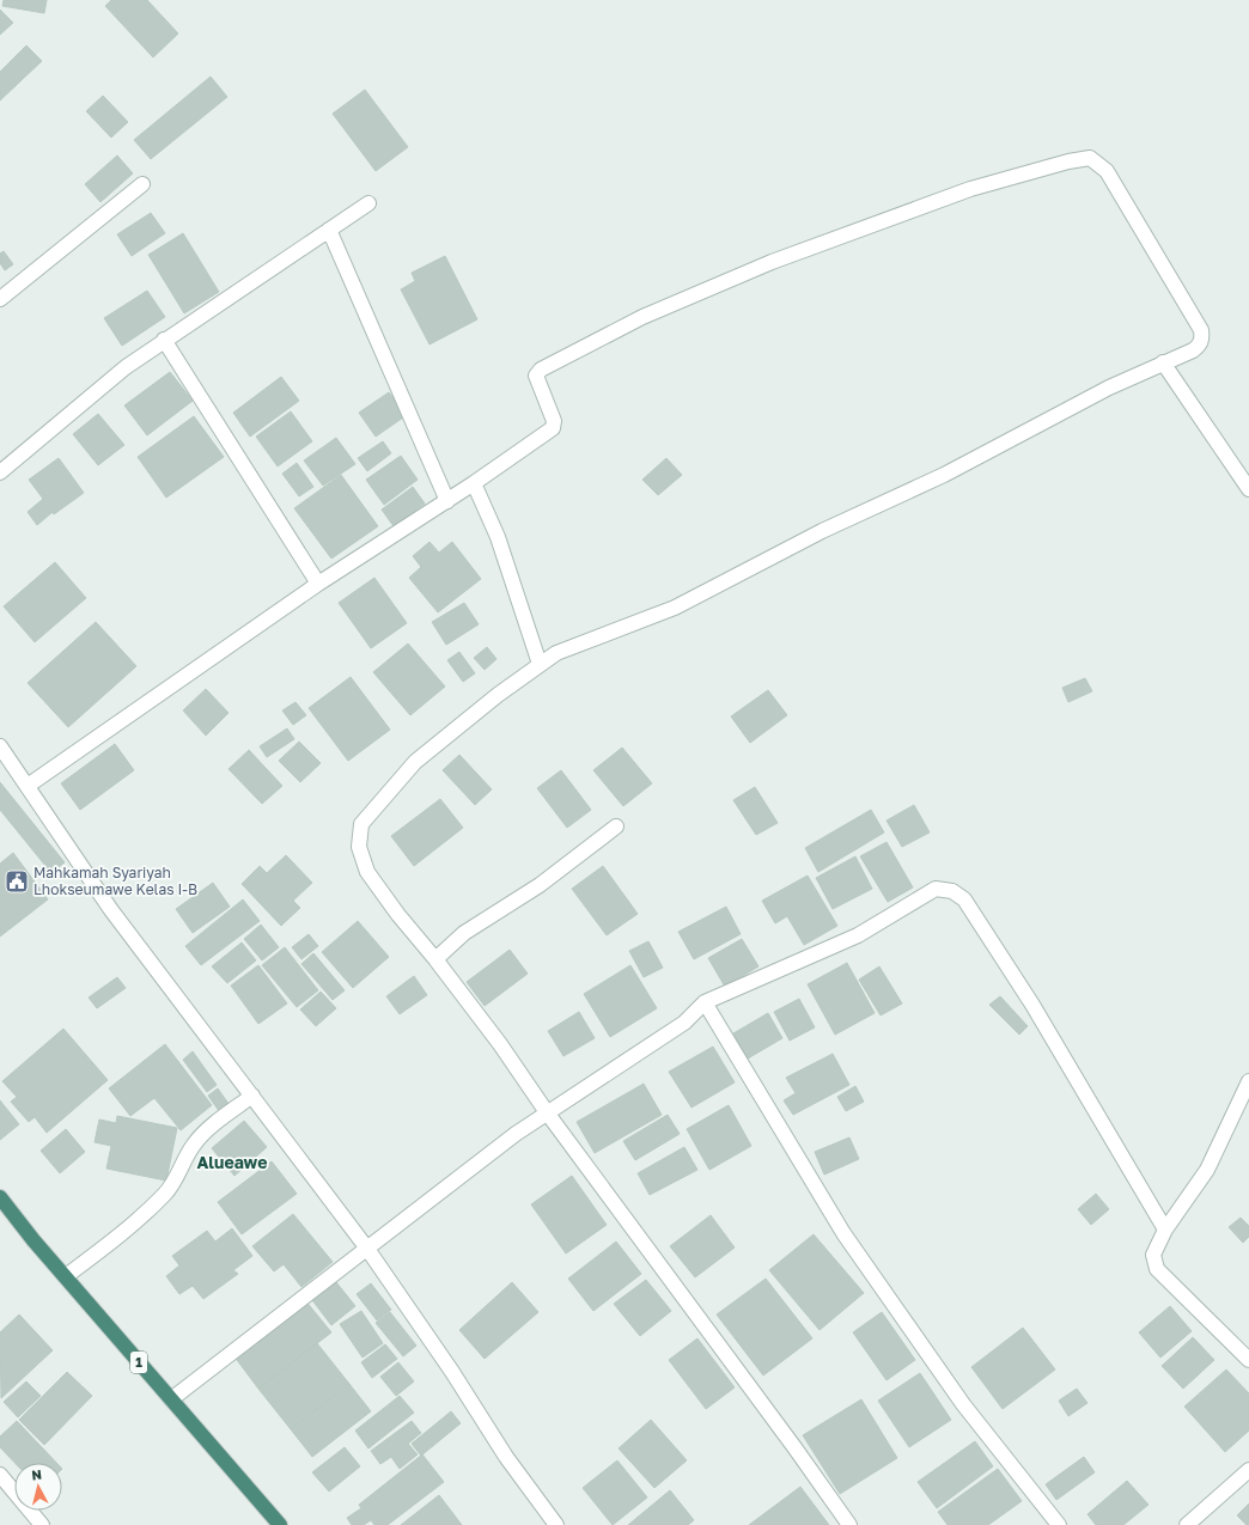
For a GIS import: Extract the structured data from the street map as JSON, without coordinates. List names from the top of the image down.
{
  "streets": {
    "highway": ["1"]
  },
  "districts": ["Alueawe"],
  "places": {
    "public building": ["Mahkamah Syariyah Lhokseumawe Kelas I-B"]
  },
  "north": "top"
}
